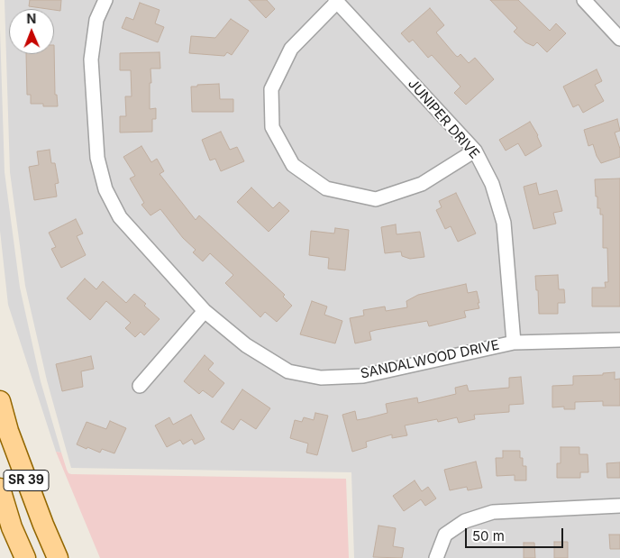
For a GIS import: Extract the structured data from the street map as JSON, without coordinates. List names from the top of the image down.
{
  "streets": {
    "main road": ["SR 39"],
    "street": ["JUNIPER DRIVE", "SANDALWOOD DRIVE"]
  },
  "crossings": [
    ["JUNIPER DRIVE", "SANDALWOOD DRIVE"]
  ],
  "scale_bar": "50 m",
  "north": "top"
}
